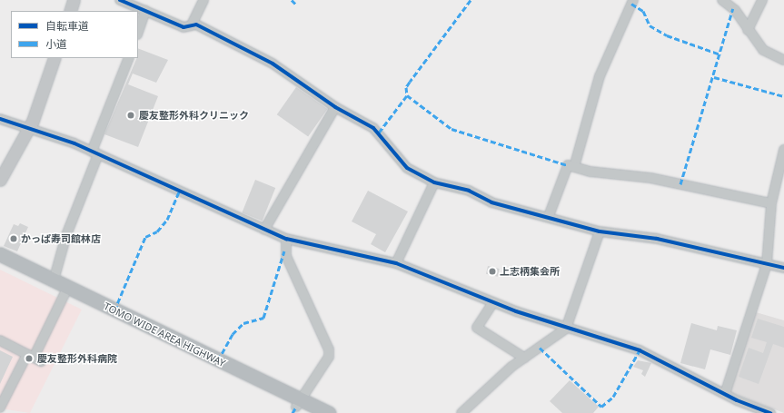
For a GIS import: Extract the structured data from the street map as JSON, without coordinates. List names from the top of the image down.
{
  "streets": {
    "highway": ["TOMO WIDE AREA HIGHWAY"]
  },
  "places": [
    "慶友整形外科クリニック",
    "かっぱ寿司館林店",
    "上志柄集会所",
    "慶友整形外科病院"
  ],
  "legend": ["自転車道", "小道"]
}
